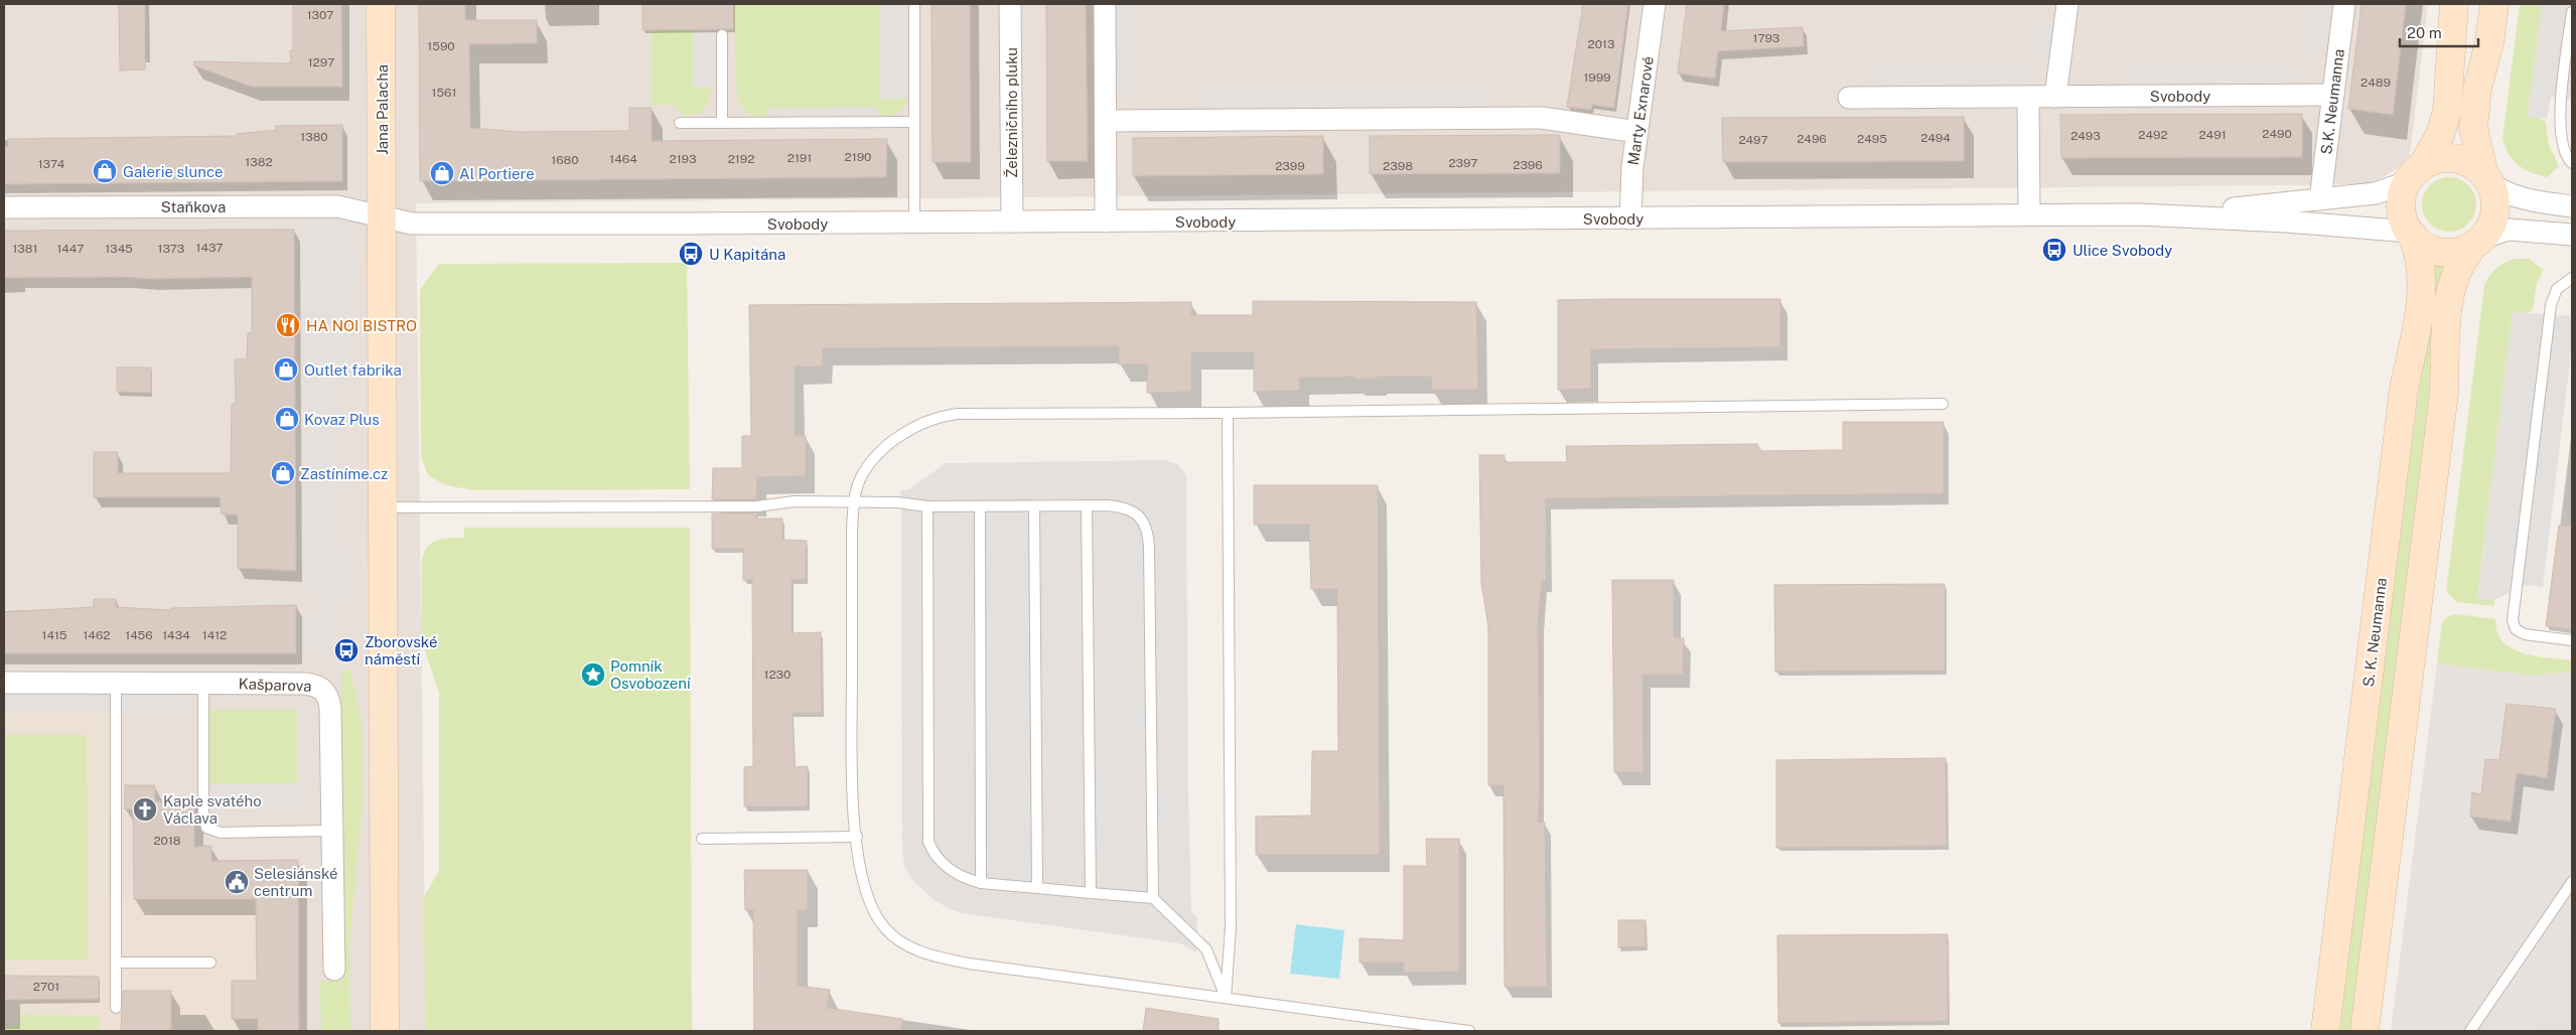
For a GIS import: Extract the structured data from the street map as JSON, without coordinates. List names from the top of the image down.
{
  "streets": {
    "street": [
      "Svobody",
      "S.K. Neumanna",
      "Jana Palacha",
      "Marty Exnarové",
      "Železničního pluku",
      "Staňkova",
      "S. K. Neumanna",
      "Kašparova"
    ]
  },
  "crossings": [
    ["Svobody", "S.K. Neumanna"],
    ["Svobody", "Jana Palacha"],
    ["Svobody", "Marty Exnarové"],
    ["Svobody", "Železničního pluku"],
    ["Svobody", "Staňkova"],
    ["Svobody", "S. K. Neumanna"],
    ["Jana Palacha", "Staňkova"]
  ],
  "places": {
    "shop": [
      "Galerie slunce",
      "Al Portiere",
      "Outlet fabrika",
      "Kovaz Plus",
      "Zastíníme.cz"
    ],
    "bus stop": ["Ulice Svobody", "U Kapitána", "Zborovské náměstí"],
    "restaurant": ["HA NOI BISTRO"],
    "place": ["Pomník Osvobození"],
    "church": ["Kaple svatého Václava"],
    "public building": ["Selesiánské centrum"]
  },
  "house_numbers": [
    "1307",
    "1793",
    "2013",
    "1590",
    "1297",
    "1999",
    "2489",
    "1561",
    "2490",
    "2492",
    "2491",
    "2493",
    "1380",
    "2494",
    "2496",
    "2495",
    "2497",
    "2190",
    "2191",
    "1464",
    "2193",
    "2192",
    "1680",
    "1382",
    "2397",
    "1374",
    "2396",
    "2399",
    "2398",
    "1437",
    "1381",
    "1447",
    "1345",
    "1373",
    "1415",
    "1462",
    "1456",
    "1434",
    "1412",
    "1230",
    "2018",
    "2701"
  ],
  "scale_bar": "20 m"
}
